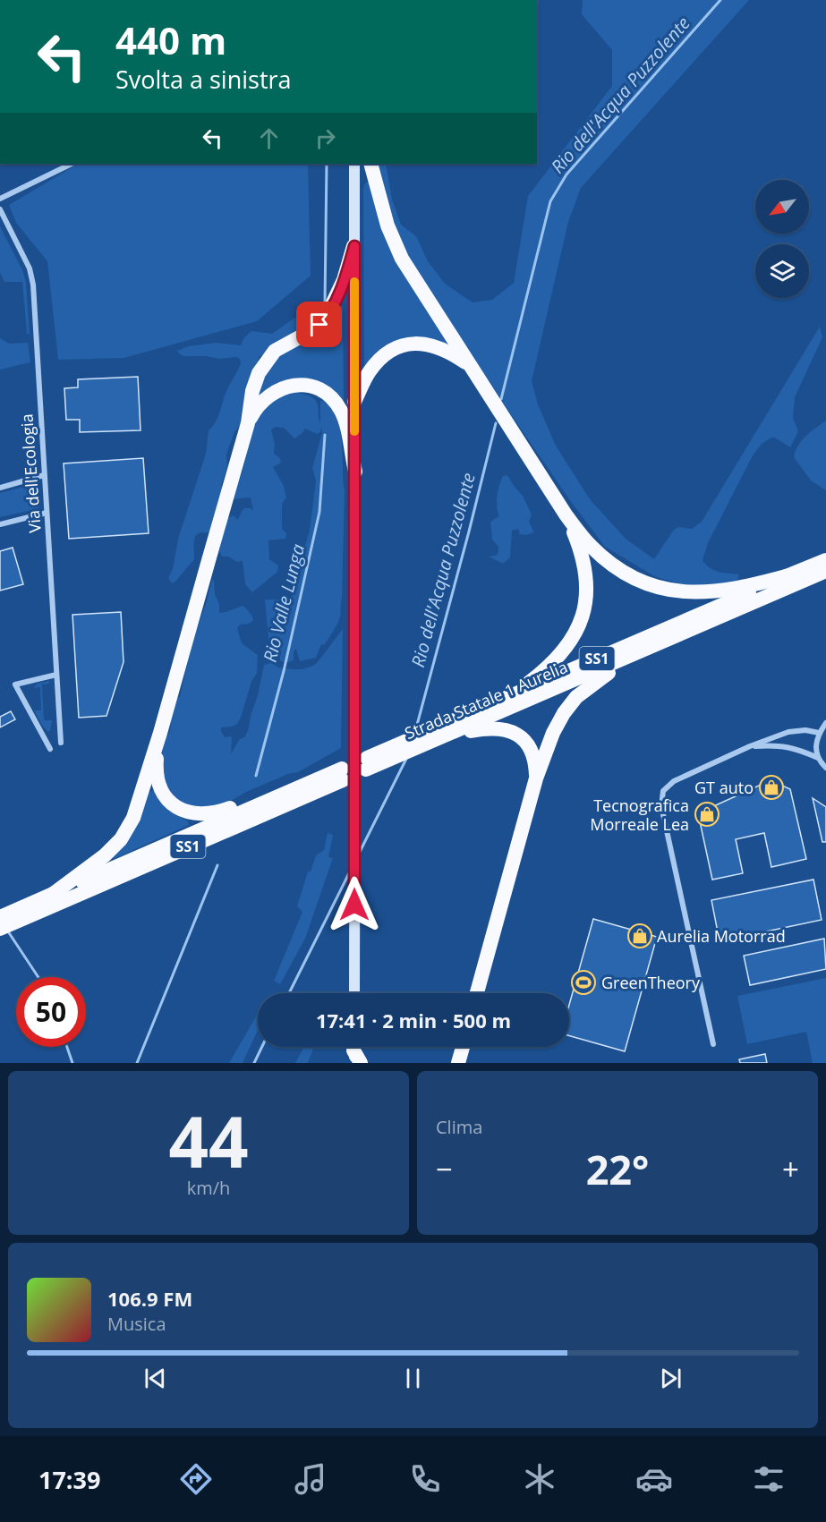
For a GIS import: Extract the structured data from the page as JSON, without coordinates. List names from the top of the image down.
{
  "streets": {
    "highway": ["SS1", "Strada Statale 1 Aurelia"],
    "street": ["Via dell'Ecologia"]
  },
  "water": ["Rio dell'Acqua Puzzolente", "Rio Valle Lunga"],
  "places": {
    "shop": ["GT auto", "Tecnografica Morreale Lea", "Aurelia Motorrad"],
    "sports": ["GreenTheory"]
  },
  "north": "bottom left",
  "page": {
    "turn": ["440 m", "Svolta a sinistra"],
    "limit": "50",
    "trip": "17:41 · 2 min · 500 m",
    "tile": [
      ["44", "km/h"],
      "Clima"
    ],
    "heat": ["−", "22°", "+"],
    "song": ["106.9 FM", "Musica"],
    "tabs": "17:39"
  }
}
